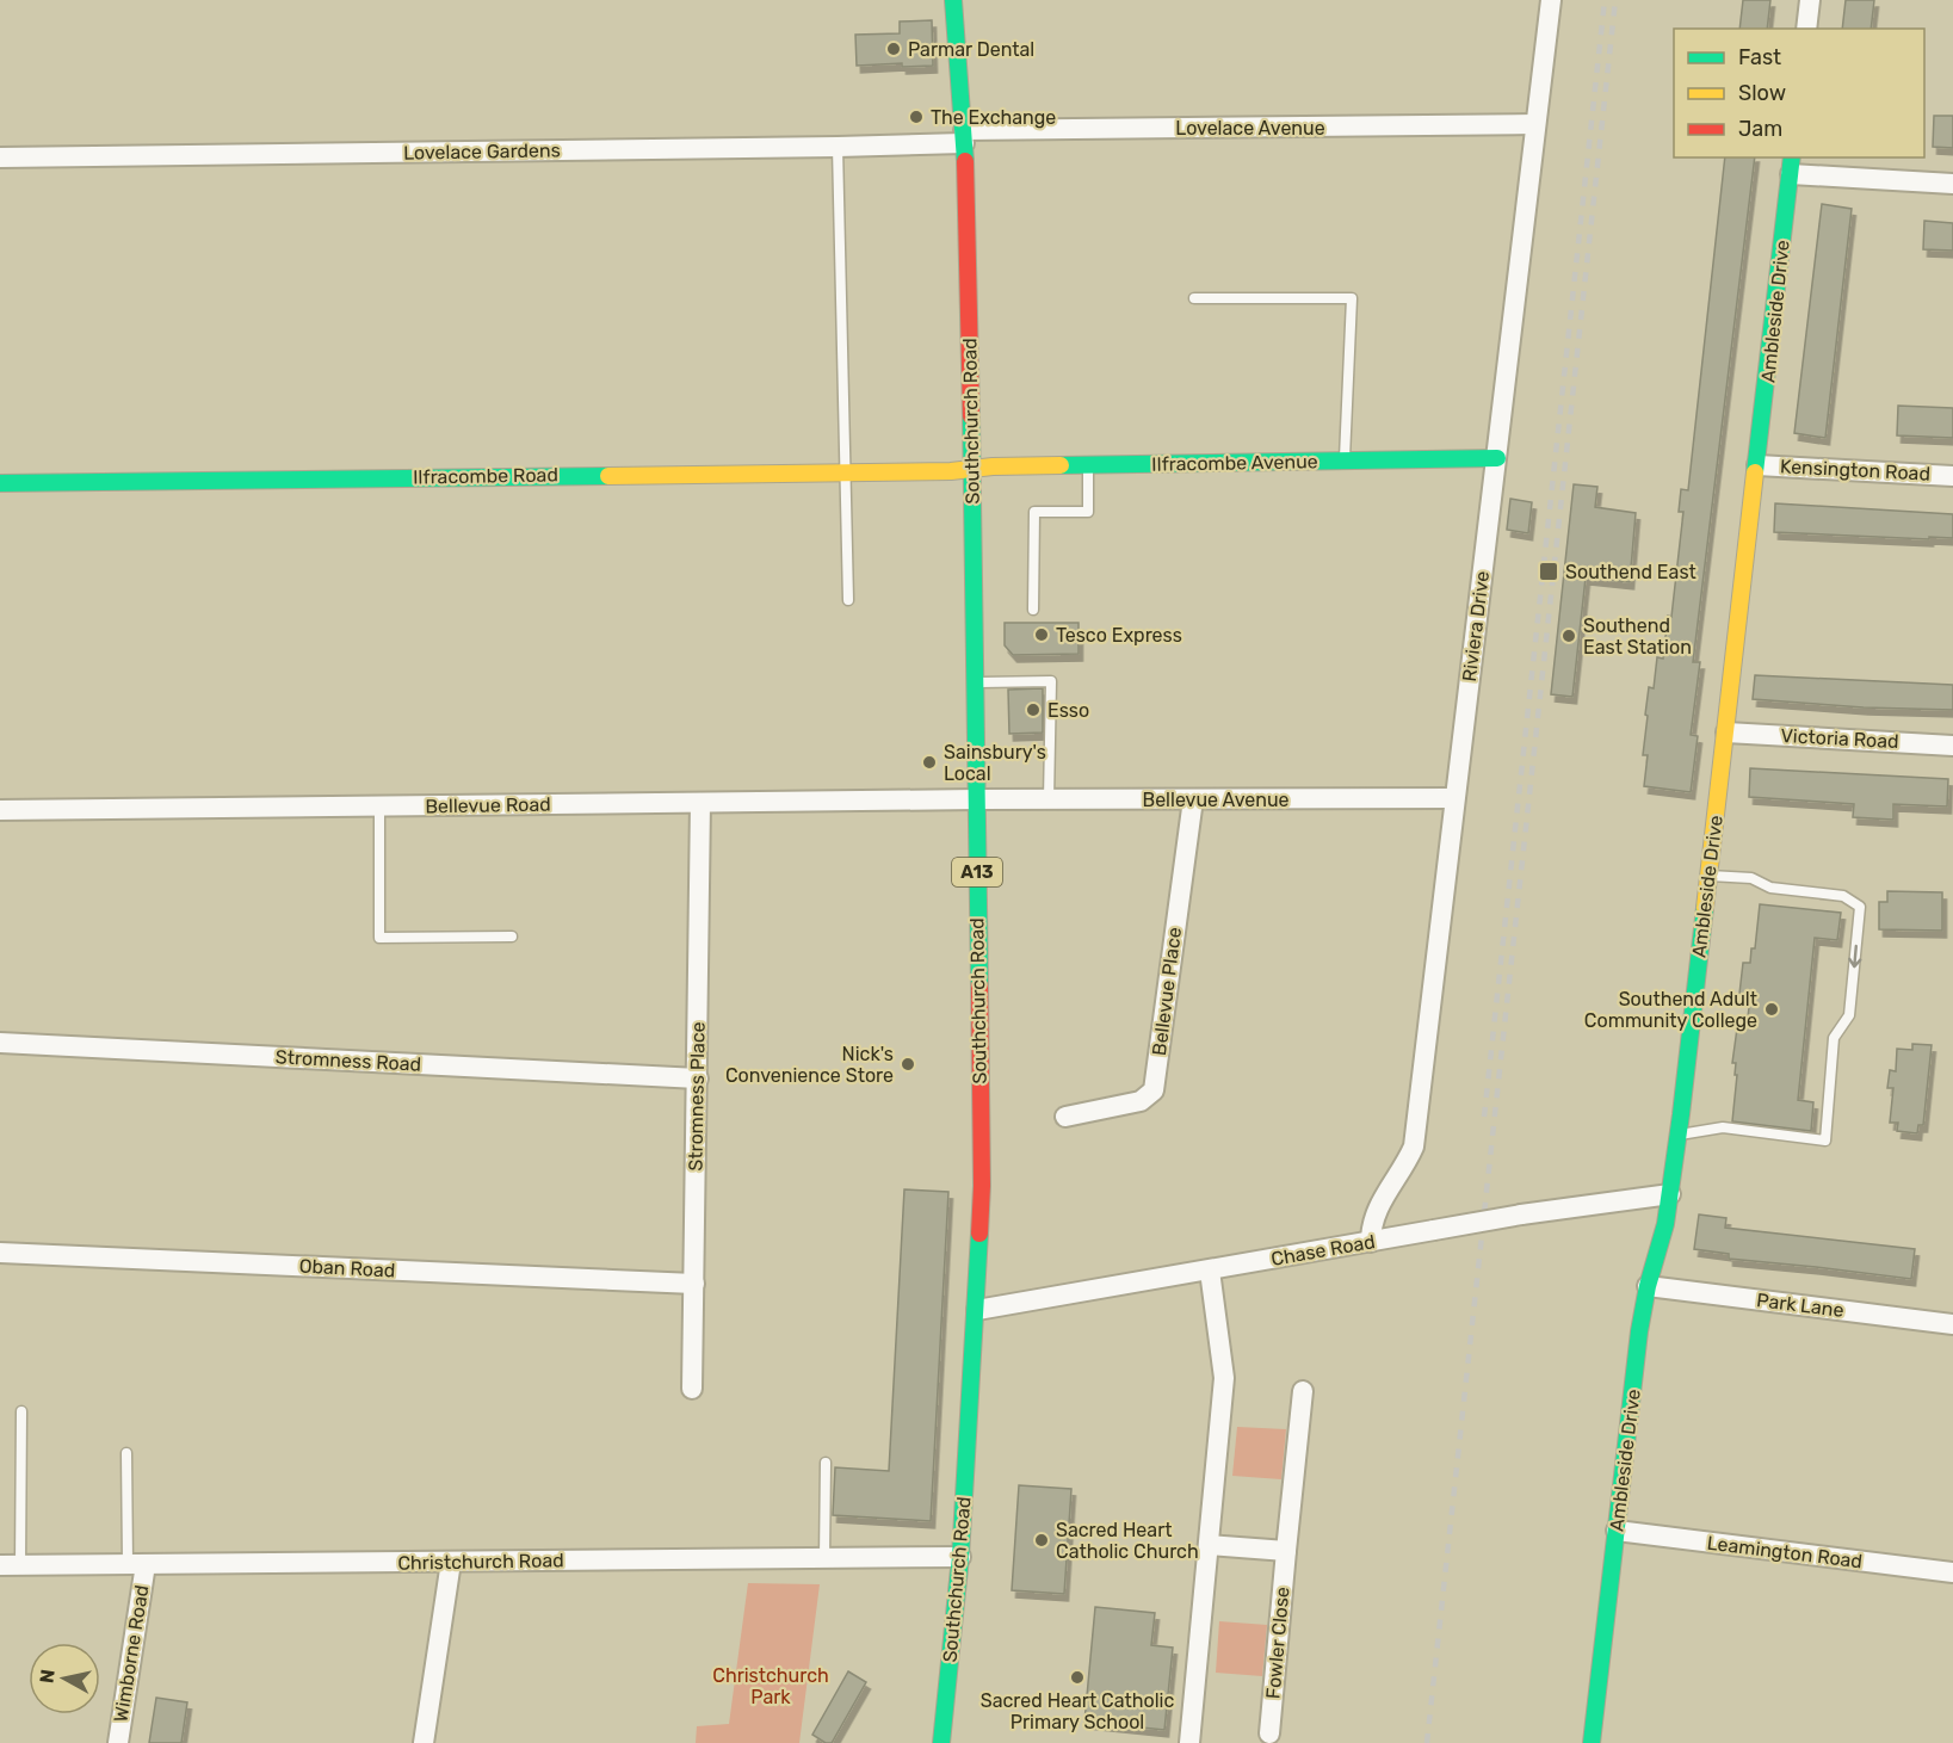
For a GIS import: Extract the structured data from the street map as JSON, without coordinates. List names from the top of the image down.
{
  "streets": {
    "street": [
      "Lovelace Avenue",
      "Lovelace Gardens",
      "Ambleside Drive",
      "Southchurch Road",
      "Ilfracombe Avenue",
      "Kensington Road",
      "Ilfracombe Road",
      "Riviera Drive",
      "Victoria Road",
      "Bellevue Avenue",
      "Bellevue Road",
      "A13",
      "Bellevue Place",
      "Stromness Road",
      "Stromness Place",
      "Chase Road",
      "Oban Road",
      "Park Lane",
      "Leamington Road",
      "Christchurch Road",
      "Fowler Close",
      "Wimborne Road"
    ]
  },
  "crossings": [
    ["Lovelace Avenue", "Lovelace Gardens"],
    ["Lovelace Avenue", "Southchurch Road"],
    ["Lovelace Avenue", "Riviera Drive"],
    ["Lovelace Gardens", "Southchurch Road"],
    ["Ambleside Drive", "Kensington Road"],
    ["Ambleside Drive", "Victoria Road"],
    ["Ambleside Drive", "Chase Road"],
    ["Ambleside Drive", "Park Lane"],
    ["Ambleside Drive", "Leamington Road"],
    ["Southchurch Road", "Ilfracombe Avenue"],
    ["Southchurch Road", "Ilfracombe Road"],
    ["Southchurch Road", "Bellevue Avenue"],
    ["Southchurch Road", "Bellevue Road"],
    ["Southchurch Road", "Chase Road"],
    ["Southchurch Road", "Christchurch Road"],
    ["Ilfracombe Avenue", "Ilfracombe Road"],
    ["Ilfracombe Avenue", "Riviera Drive"],
    ["Riviera Drive", "Bellevue Avenue"],
    ["Riviera Drive", "Chase Road"],
    ["Bellevue Avenue", "Bellevue Road"],
    ["Bellevue Avenue", "Bellevue Place"],
    ["Bellevue Road", "Stromness Place"],
    ["Stromness Road", "Stromness Place"],
    ["Stromness Place", "Oban Road"],
    ["Christchurch Road", "Wimborne Road"]
  ],
  "parks": ["Christchurch Park"],
  "places": {
    "other": [
      "Parmar Dental",
      "The Exchange",
      "Tesco Express",
      "Southend East Station",
      "Esso",
      "Sainsbury's Local",
      "Southend Adult Community College",
      "Nick's Convenience Store",
      "Sacred Heart Catholic Church",
      "Sacred Heart Catholic Primary School"
    ],
    "transit": ["Southend East"]
  },
  "legend": ["Fast", "Slow", "Jam"],
  "north": "left"
}
